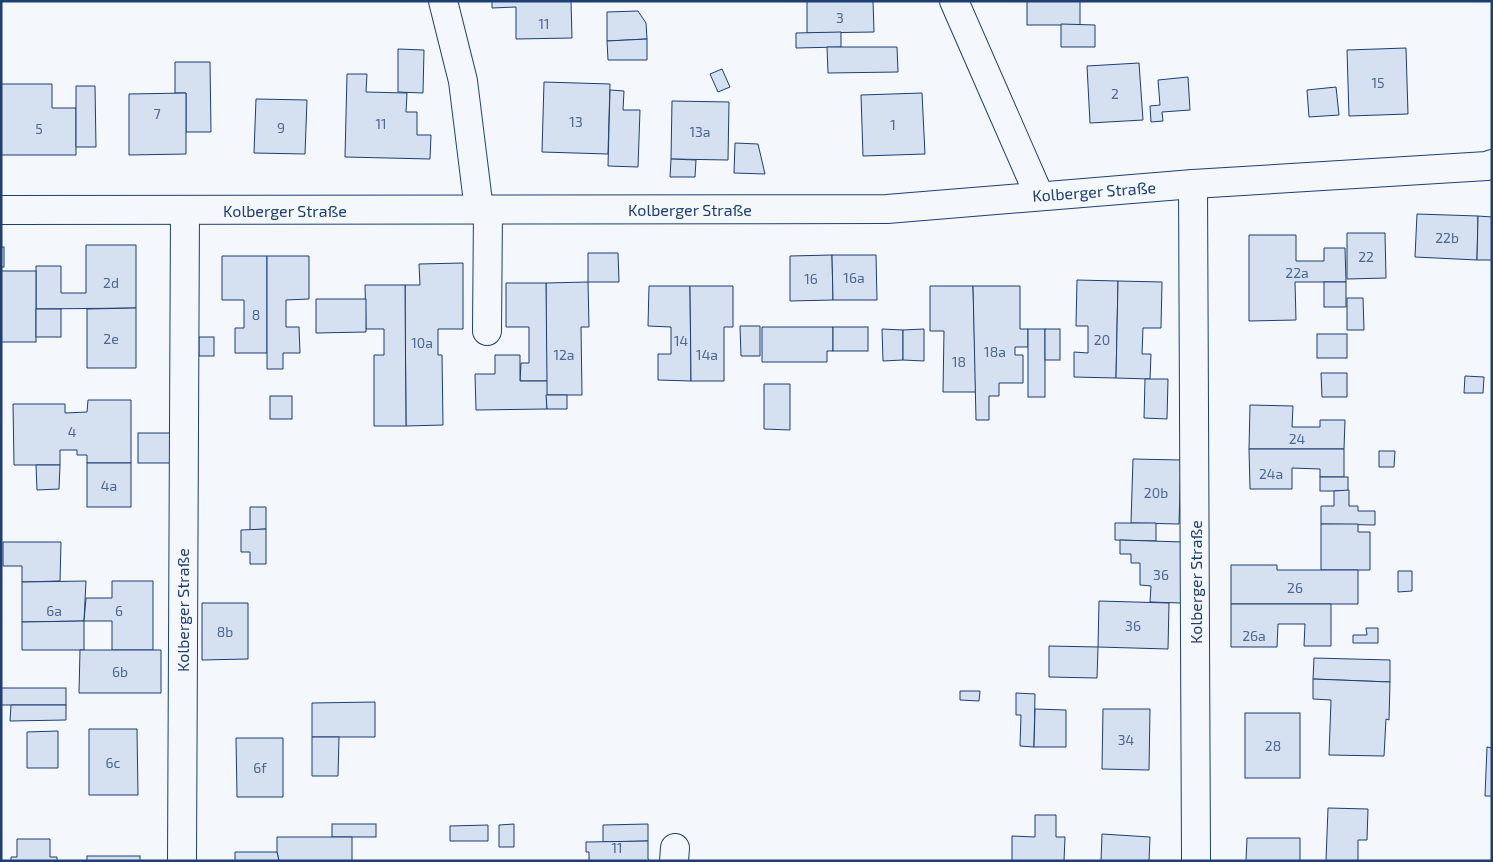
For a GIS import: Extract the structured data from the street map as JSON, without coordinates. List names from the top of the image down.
{
  "streets": {
    "street": ["Kolberger Straße"]
  },
  "house_numbers": [
    "3",
    "11",
    "15",
    "2",
    "7",
    "13",
    "11",
    "1",
    "9",
    "5",
    "13a",
    "22b",
    "22",
    "22a",
    "16a",
    "16",
    "2d",
    "8",
    "2e",
    "20",
    "14",
    "10a",
    "18a",
    "12a",
    "14a",
    "18",
    "4",
    "24",
    "24a",
    "4a",
    "20b",
    "36",
    "26",
    "6a",
    "6",
    "36",
    "8b",
    "26a",
    "6b",
    "34",
    "28",
    "6c",
    "6f",
    "11"
  ]
}
